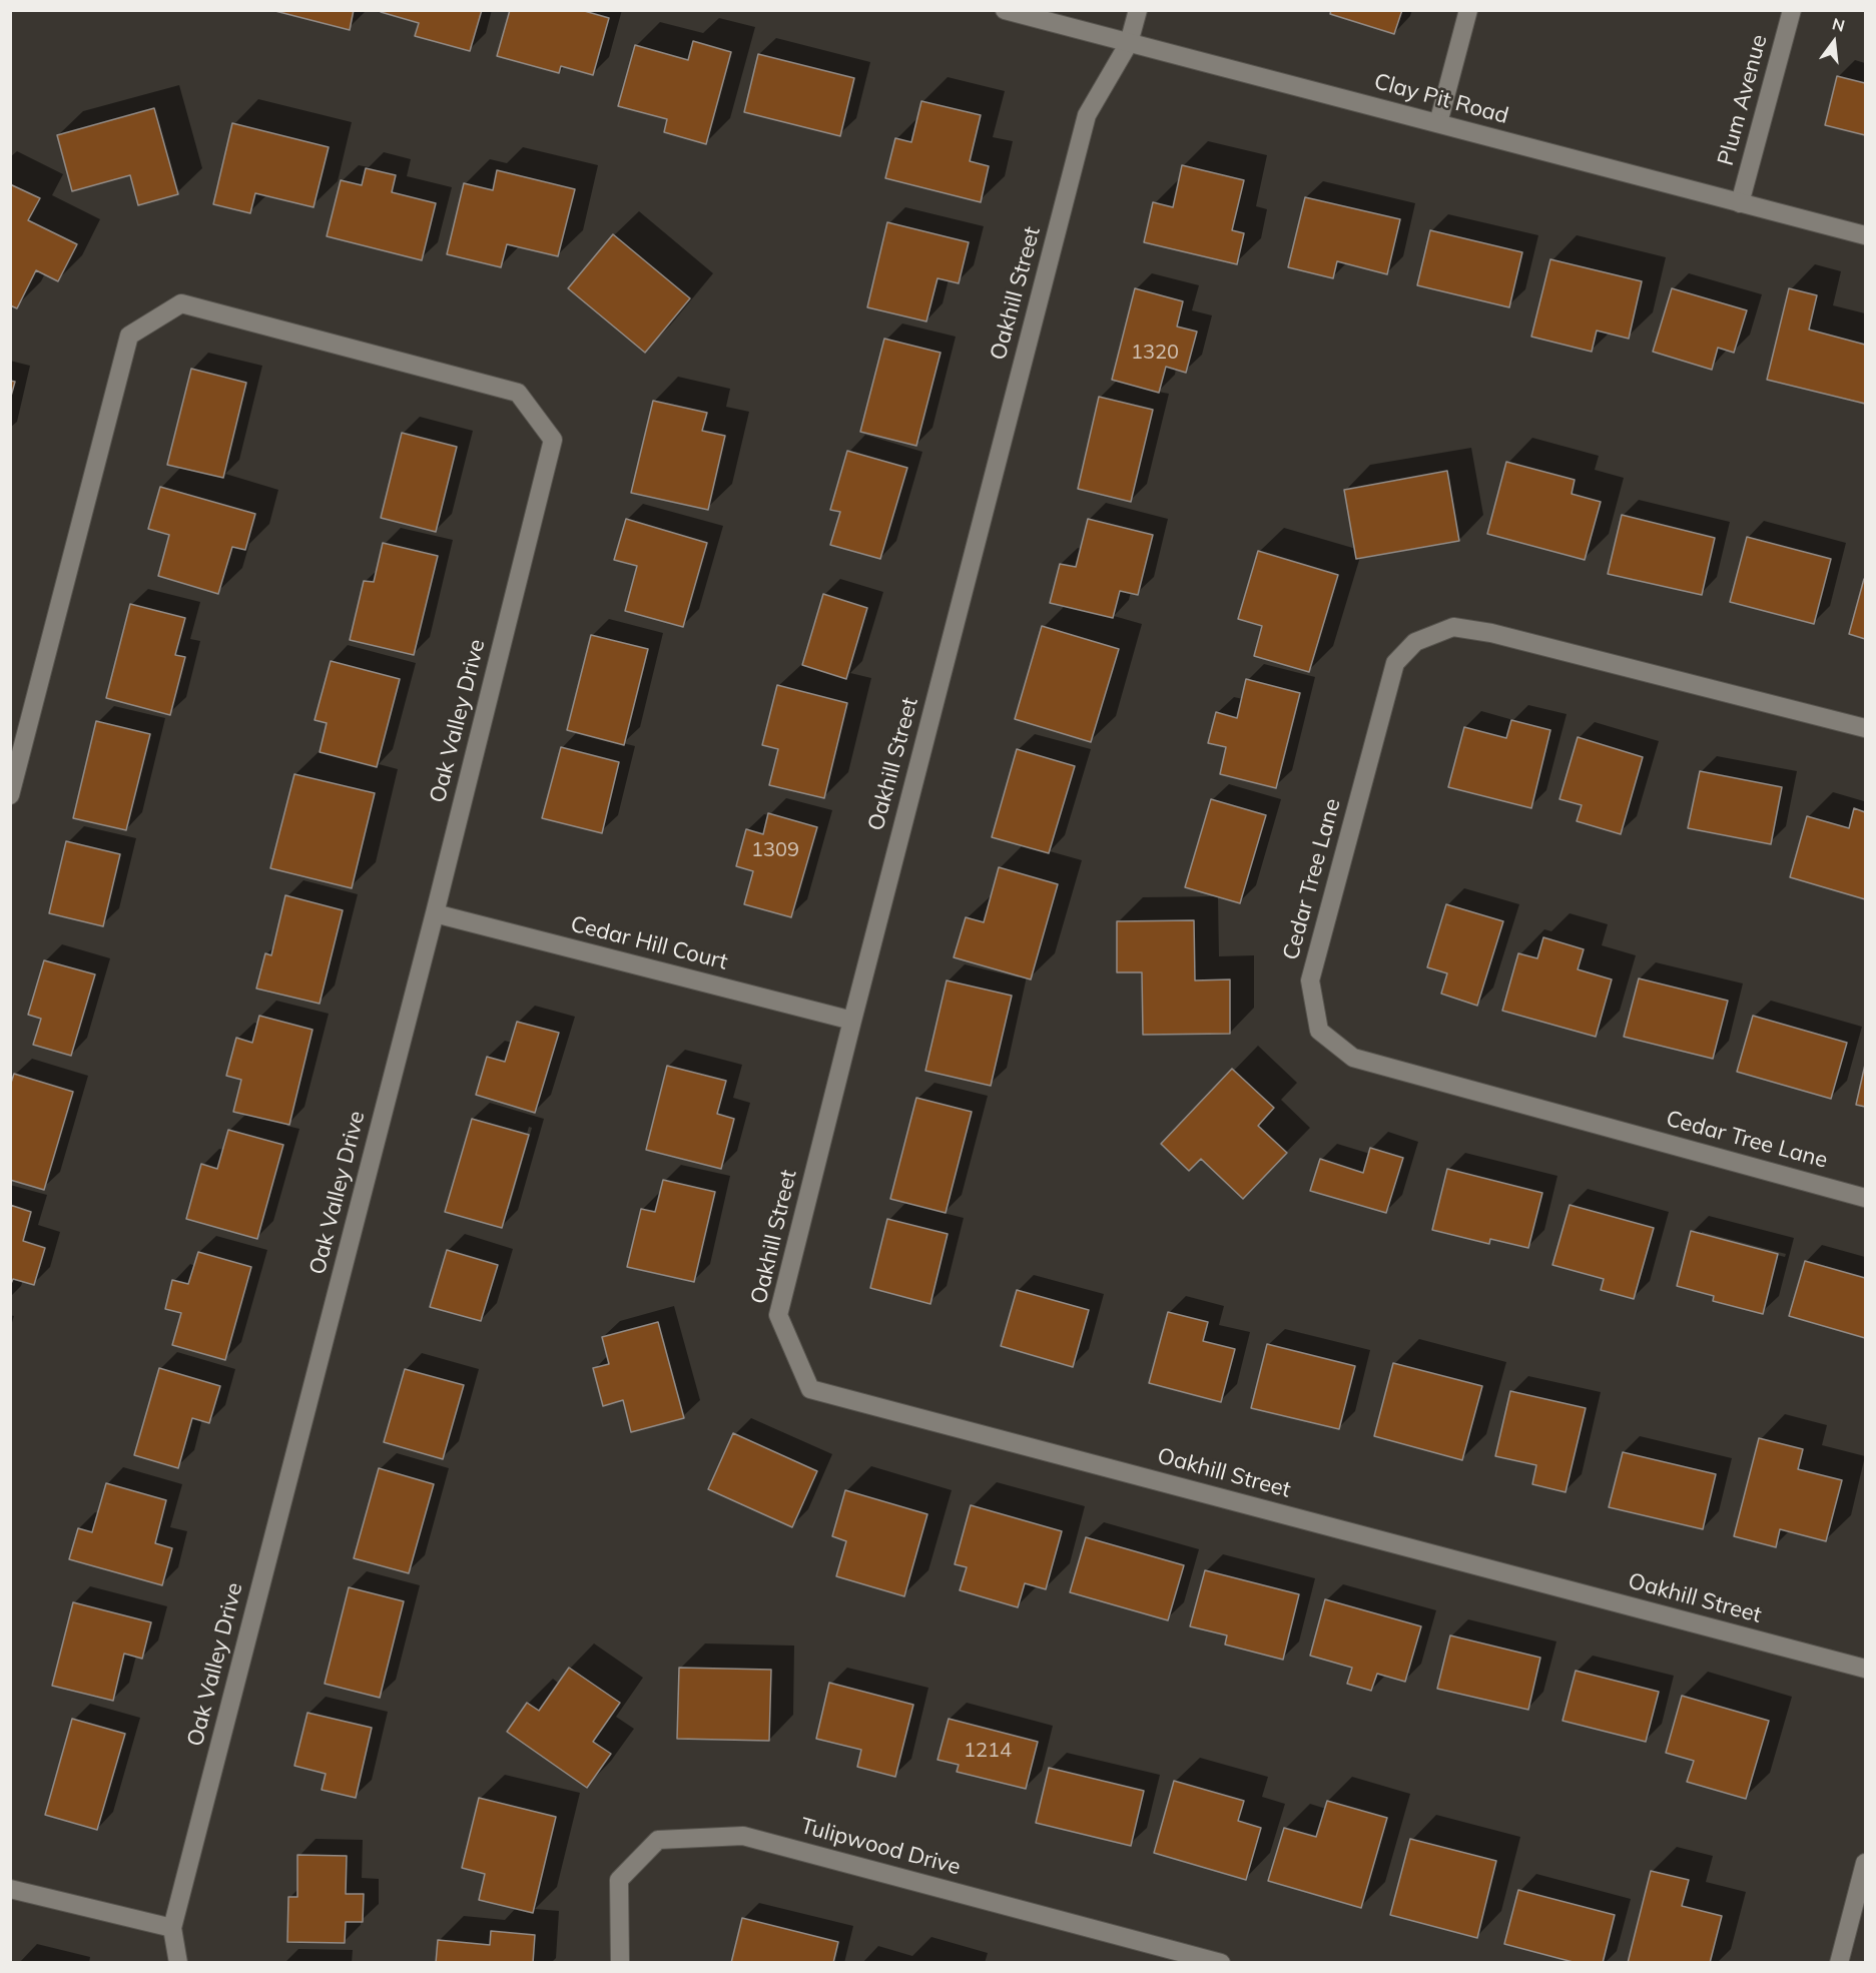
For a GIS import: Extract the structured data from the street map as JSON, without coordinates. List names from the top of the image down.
{
  "streets": {
    "street": [
      "Clay Pit Road",
      "Plum Avenue",
      "Oakhill Street",
      "Oak Valley Drive",
      "Cedar Tree Lane",
      "Cedar Hill Court",
      "Tulipwood Drive"
    ]
  },
  "crossings": [
    ["Clay Pit Road", "Plum Avenue"],
    ["Clay Pit Road", "Oakhill Street"],
    ["Oakhill Street", "Cedar Hill Court"],
    ["Oak Valley Drive", "Cedar Hill Court"]
  ],
  "house_numbers": ["1320", "1309", "1214"],
  "north": "top"
}
